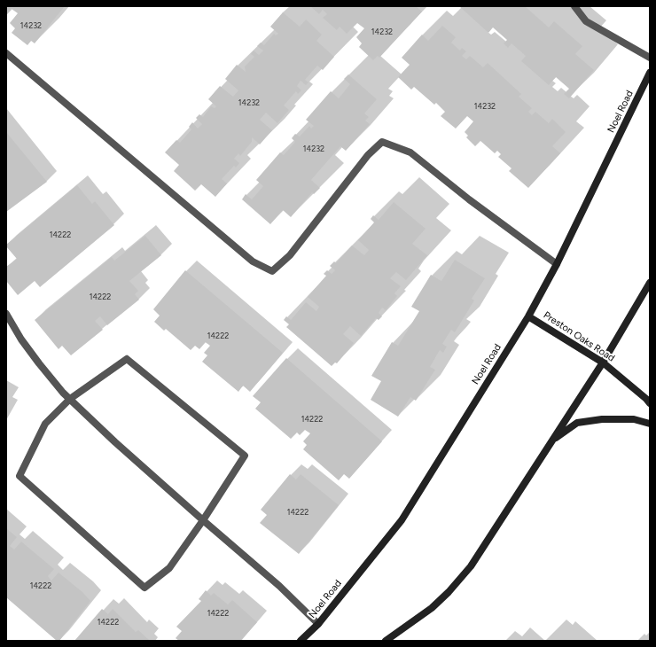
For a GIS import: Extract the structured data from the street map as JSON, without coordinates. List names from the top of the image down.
{
  "streets": {
    "street": ["Noel Road", "Preston Oaks Road"]
  },
  "crossings": [
    ["Noel Road", "Preston Oaks Road"]
  ],
  "house_numbers": [
    "14232",
    "14232",
    "14232",
    "14232",
    "14232",
    "14222",
    "14222",
    "14222",
    "14222",
    "14222",
    "14222",
    "14222",
    "14222"
  ]
}
